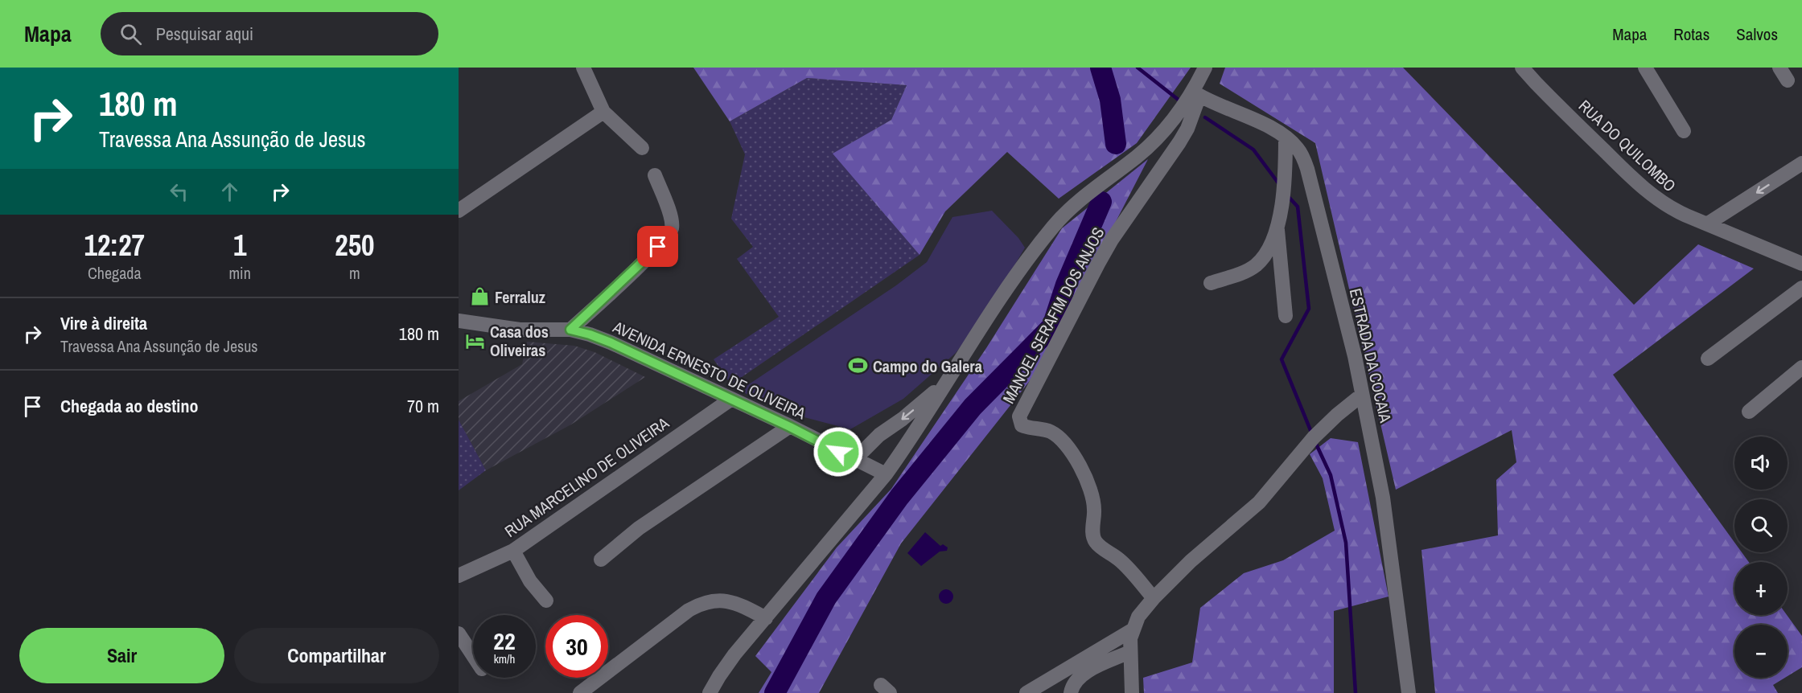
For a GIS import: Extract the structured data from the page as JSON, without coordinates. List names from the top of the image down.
{
  "streets": {
    "street": [
      "RUA DO QUILOMBO",
      "MANOEL SERAFIM DOS ANJOS",
      "ESTRADA DA COCAIA",
      "AVENIDA ERNESTO DE OLIVEIRA",
      "RUA MARCELINO DE OLIVEIRA"
    ]
  },
  "crossings": [
    ["MANOEL SERAFIM DOS ANJOS", "ESTRADA DA COCAIA"],
    ["AVENIDA ERNESTO DE OLIVEIRA", "RUA MARCELINO DE OLIVEIRA"]
  ],
  "places": {
    "shop": ["Ferraluz"],
    "hotel": ["Casa dos Oliveiras"],
    "sports": ["Campo do Galera"]
  },
  "page": {
    "header": "Mapa",
    "search": "Pesquisar aqui",
    "nav": ["Mapa", "Rotas", "Salvos"],
    "turn": ["180 m", "Travessa Ana Assunção de Jesus"],
    "eta": [
      "12:27",
      "Chegada",
      "1",
      "min",
      "250",
      "m"
    ],
    "list": [
      {
        "name": "Vire à direita",
        "note": "Travessa Ana Assunção de Jesus",
        "value": "180 m"
      },
      {
        "name": "Chegada ao destino",
        "value": "70 m"
      }
    ],
    "map_buttons": ["+", "−"],
    "speed": "22 km/h",
    "limit": "30",
    "buttons": ["Sair", "Compartilhar"]
  }
}
